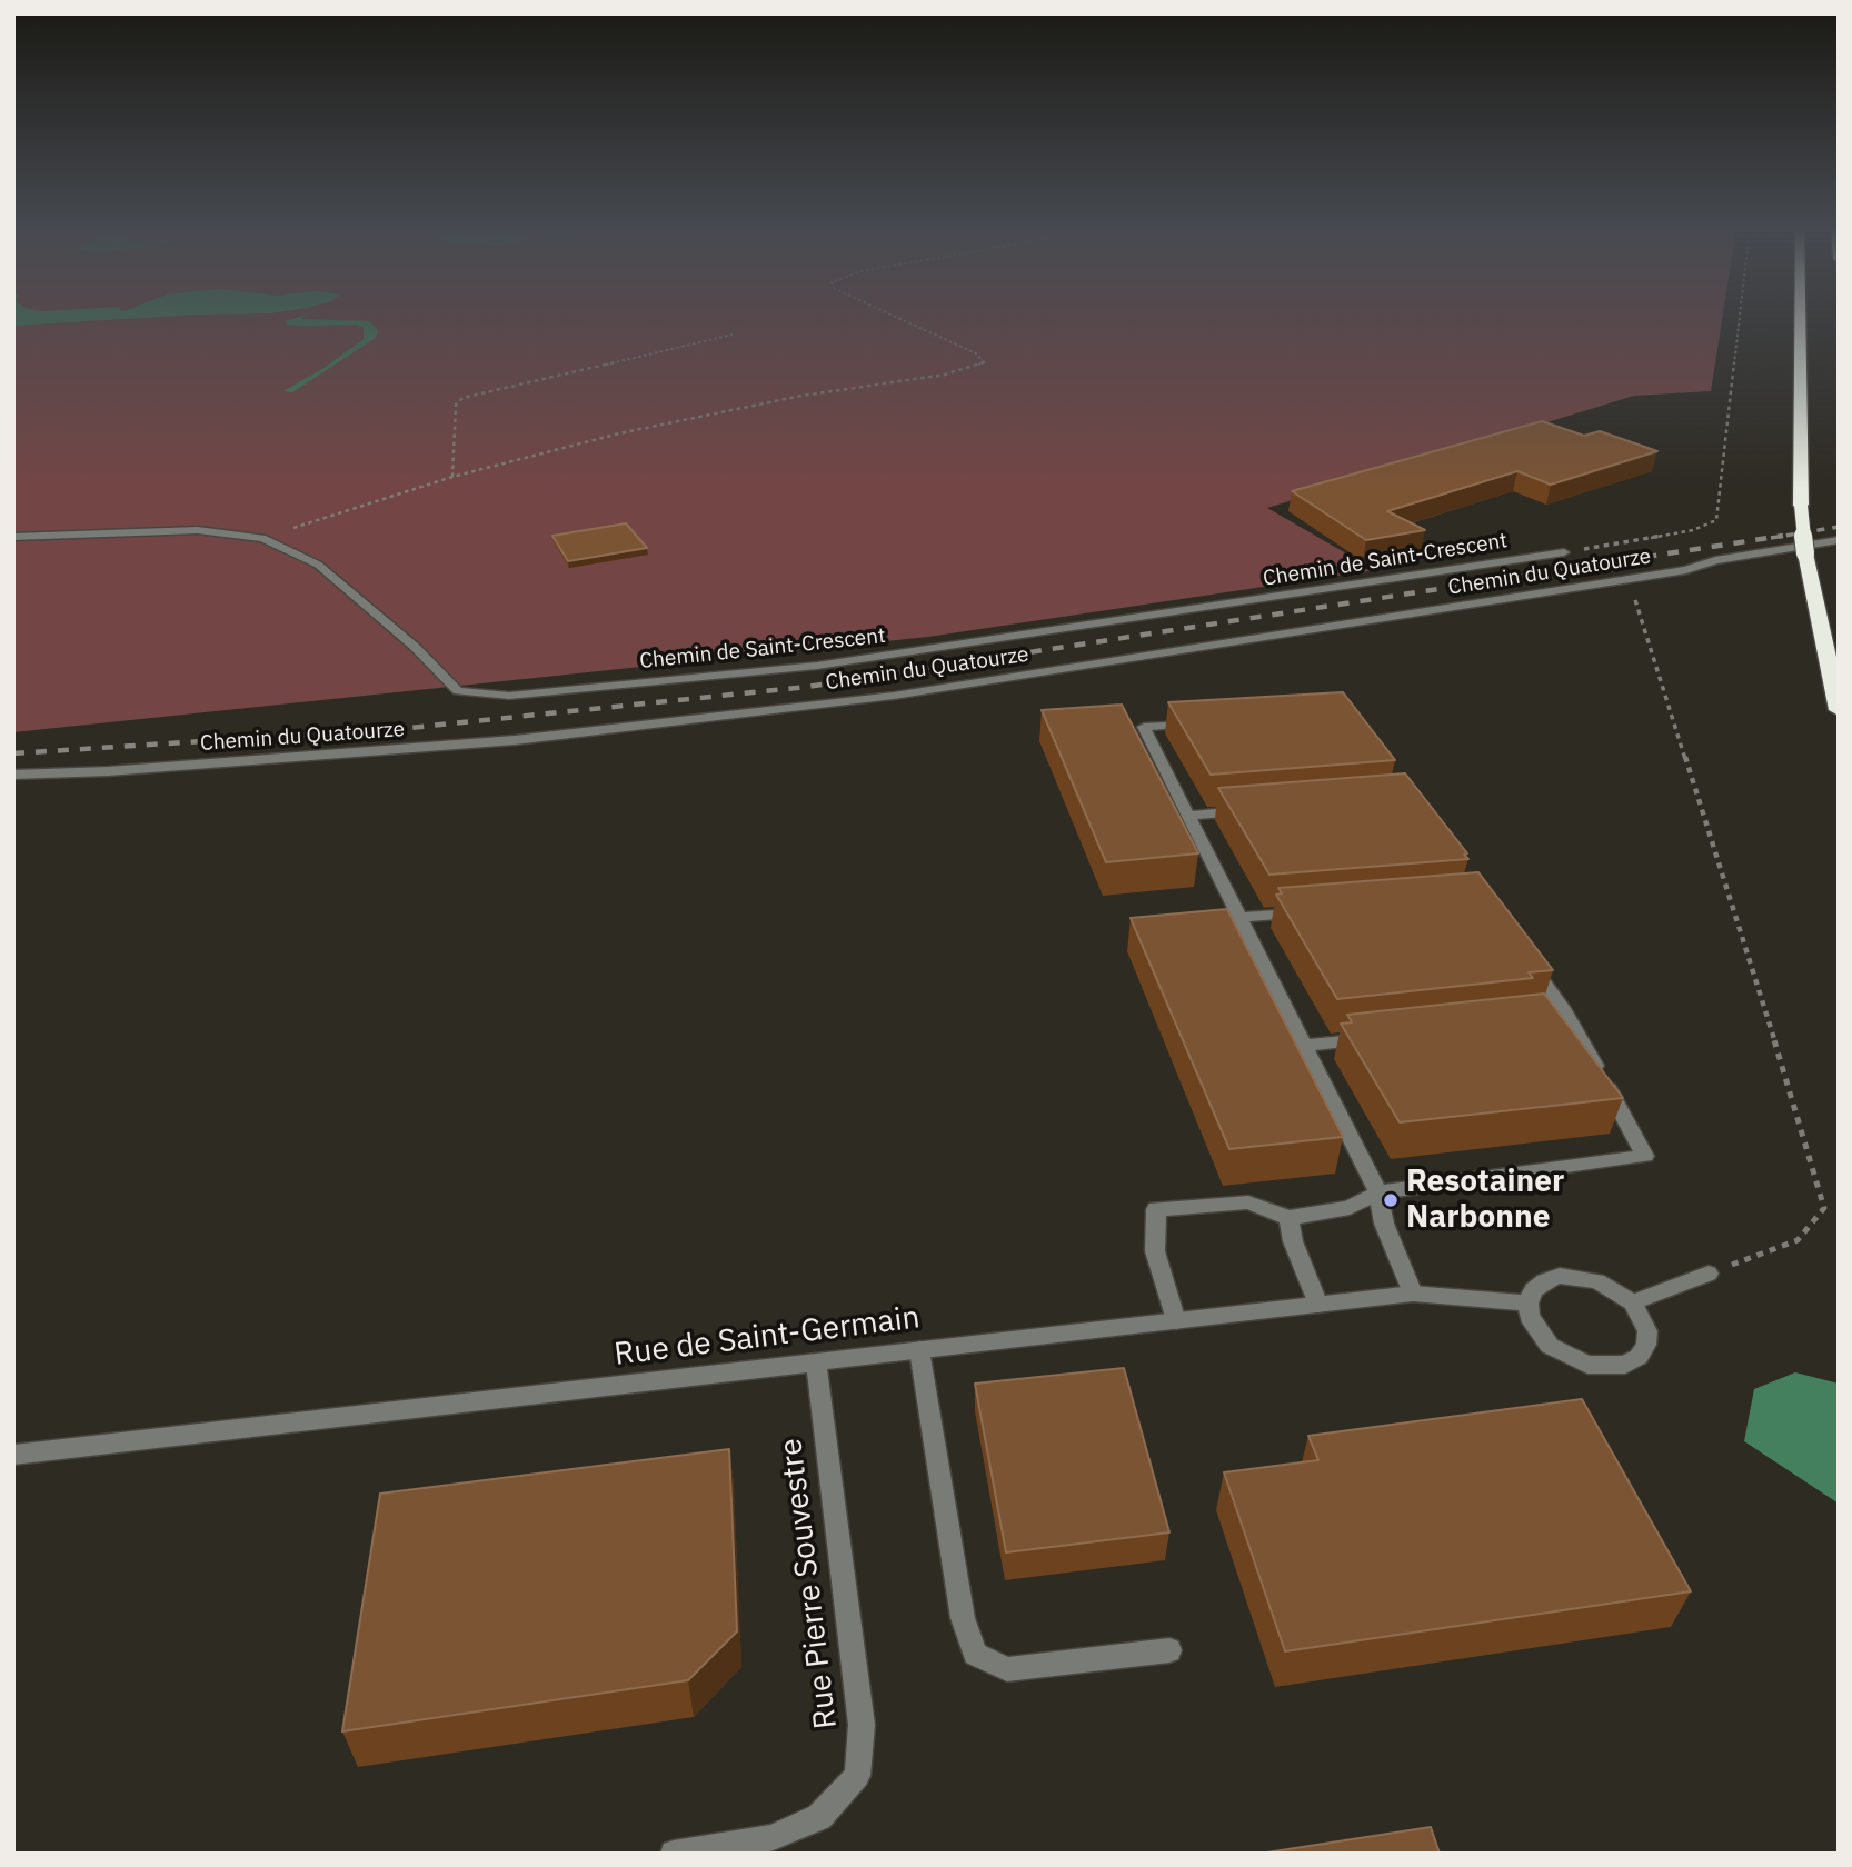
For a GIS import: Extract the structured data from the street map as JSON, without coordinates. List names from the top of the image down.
{
  "streets": {
    "street": [
      "Chemin de Saint-Crescent",
      "Chemin du Quatourze",
      "Rue de Saint-Germain",
      "Rue Pierre Souvestre"
    ]
  },
  "crossings": [
    ["Rue de Saint-Germain", "Rue Pierre Souvestre"]
  ],
  "places": ["Resotainer Narbonne"]
}
